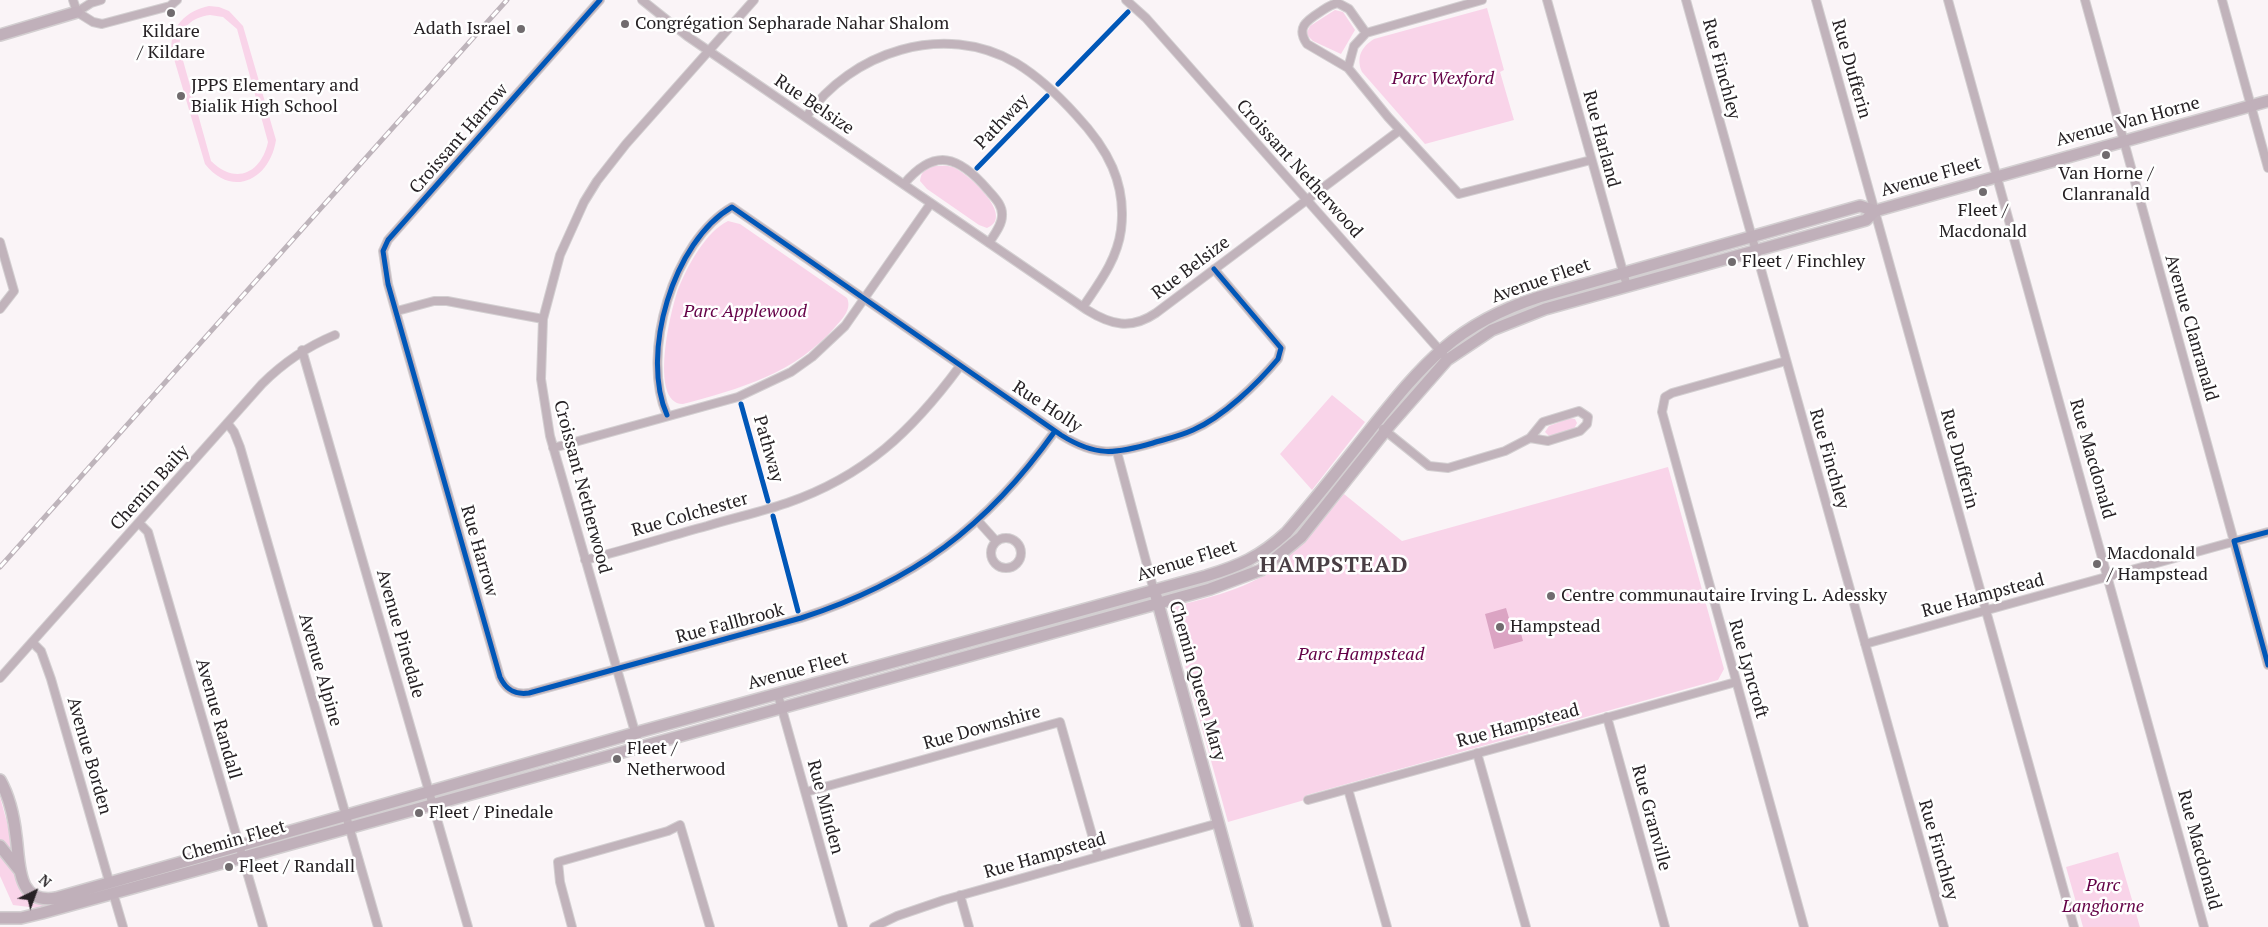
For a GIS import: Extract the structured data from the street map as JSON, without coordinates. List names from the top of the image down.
{
  "streets": {
    "main road": [
      "Avenue Van Horne",
      "Avenue Fleet",
      "Chemin Queen Mary",
      "Chemin Fleet"
    ],
    "street": [
      "Rue Finchley",
      "Rue Dufferin",
      "Rue Belsize",
      "Croissant Harrow",
      "Rue Harland",
      "Croissant Netherwood",
      "Avenue Clanranald",
      "Rue Holly",
      "Rue Macdonald",
      "Chemin Baily",
      "Rue Colchester",
      "Rue Harrow",
      "Rue Hampstead",
      "Rue Fallbrook",
      "Avenue Pinedale",
      "Rue Lyncroft",
      "Avenue Alpine",
      "Avenue Randall",
      "Rue Downshire",
      "Avenue Borden",
      "Rue Minden",
      "Rue Granville"
    ],
    "cycle path": ["Pathway"]
  },
  "crossings": [
    ["Rue Finchley", "Avenue Fleet"],
    ["Rue Finchley", "Rue Hampstead"],
    ["Rue Finchley", "Rue Lyncroft"],
    ["Rue Dufferin", "Avenue Fleet"],
    ["Rue Dufferin", "Rue Hampstead"],
    ["Rue Belsize", "Croissant Netherwood"],
    ["Rue Belsize", "Rue Holly"],
    ["Avenue Van Horne", "Avenue Fleet"],
    ["Avenue Van Horne", "Avenue Clanranald"],
    ["Avenue Van Horne", "Rue Macdonald"],
    ["Croissant Harrow", "Rue Harrow"],
    ["Rue Harland", "Avenue Fleet"],
    ["Croissant Netherwood", "Avenue Fleet"],
    ["Croissant Netherwood", "Rue Colchester"],
    ["Croissant Netherwood", "Rue Harrow"],
    ["Croissant Netherwood", "Rue Fallbrook"],
    ["Avenue Fleet", "Rue Macdonald"],
    ["Avenue Fleet", "Chemin Queen Mary"],
    ["Avenue Fleet", "Rue Minden"],
    ["Avenue Fleet", "Chemin Fleet"],
    ["Avenue Clanranald", "Rue Hampstead"],
    ["Rue Holly", "Rue Colchester"],
    ["Rue Holly", "Rue Fallbrook"],
    ["Rue Holly", "Chemin Queen Mary"],
    ["Rue Macdonald", "Rue Hampstead"],
    ["Chemin Baily", "Avenue Pinedale"],
    ["Chemin Baily", "Avenue Alpine"],
    ["Chemin Baily", "Avenue Randall"],
    ["Chemin Baily", "Avenue Borden"],
    ["Rue Harrow", "Rue Fallbrook"],
    ["Rue Hampstead", "Rue Lyncroft"],
    ["Rue Hampstead", "Chemin Queen Mary"],
    ["Rue Hampstead", "Rue Downshire"],
    ["Rue Hampstead", "Rue Granville"],
    ["Avenue Pinedale", "Chemin Fleet"],
    ["Avenue Alpine", "Chemin Fleet"],
    ["Avenue Randall", "Chemin Fleet"],
    ["Rue Downshire", "Rue Minden"],
    ["Avenue Borden", "Chemin Fleet"]
  ],
  "districts": ["HAMPSTEAD"],
  "parks": [
    "Parc Wexford",
    "Parc Applewood",
    "Parc Hampstead",
    "Parc Langhorne"
  ],
  "places": [
    "Kildare / Kildare",
    "Congrégation Sepharade Nahar Shalom",
    "Adath Israel",
    "JPPS Elementary and Bialik High School",
    "Van Horne / Clanranald",
    "Fleet / Macdonald",
    "Fleet / Finchley",
    "Macdonald / Hampstead",
    "Centre communautaire Irving L. Adessky",
    "Hampstead",
    "Fleet / Netherwood",
    "Fleet / Pinedale",
    "Fleet / Randall"
  ],
  "north": "top right"
}
